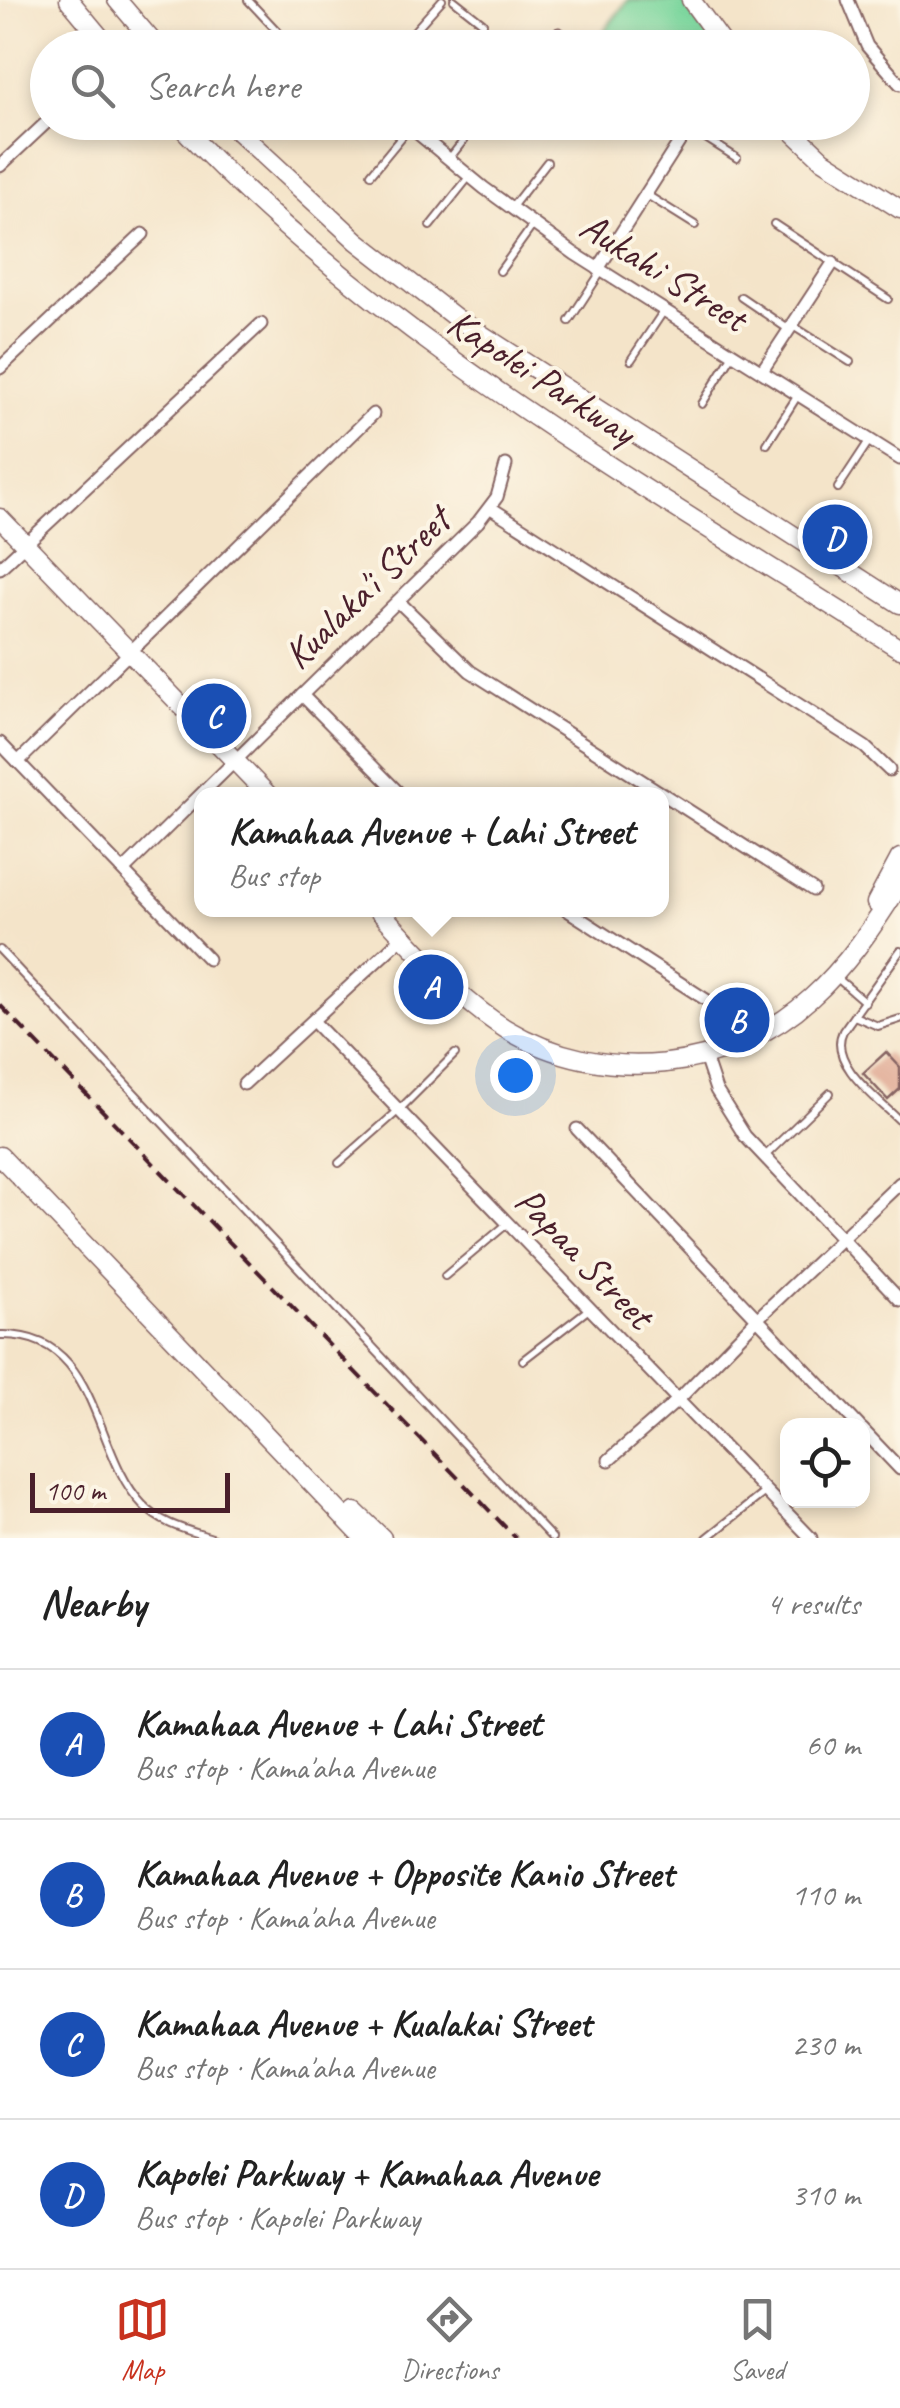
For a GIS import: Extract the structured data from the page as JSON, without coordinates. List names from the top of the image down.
{
  "streets": {
    "main road": ["Kapolei Parkway"],
    "street": ["Aukahi Street", "Kualaka'i Street", "Papaa Street"]
  },
  "scale_bar": "100 m",
  "page": {
    "search": "Search here",
    "pins": [
      "D",
      "C",
      "A",
      "B"
    ],
    "popup": ["Kamahaa Avenue + Lahi Street", "Bus stop"],
    "scale": "100 m",
    "heading": ["Nearby", "4 results"],
    "list": [
      {
        "mark": "A",
        "name": "Kamahaa Avenue + Lahi Street",
        "note": "Bus stop · Kama'aha Avenue",
        "value": "60 m"
      },
      {
        "mark": "B",
        "name": "Kamahaa Avenue + Opposite Kanio Street",
        "note": "Bus stop · Kama'aha Avenue",
        "value": "110 m"
      },
      {
        "mark": "C",
        "name": "Kamahaa Avenue + Kualakai Street",
        "note": "Bus stop · Kama'aha Avenue",
        "value": "230 m"
      },
      {
        "mark": "D",
        "name": "Kapolei Parkway + Kamahaa Avenue",
        "note": "Bus stop · Kapolei Parkway",
        "value": "310 m"
      }
    ],
    "nav": ["Map", "Directions", "Saved"]
  }
}
